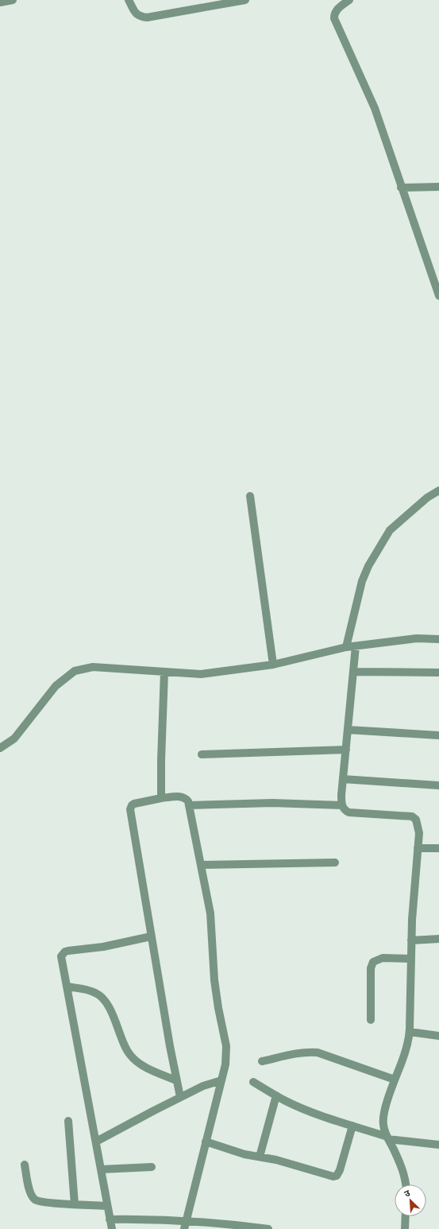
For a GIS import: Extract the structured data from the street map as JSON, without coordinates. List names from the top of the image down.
{
  "north": "top left"
}
